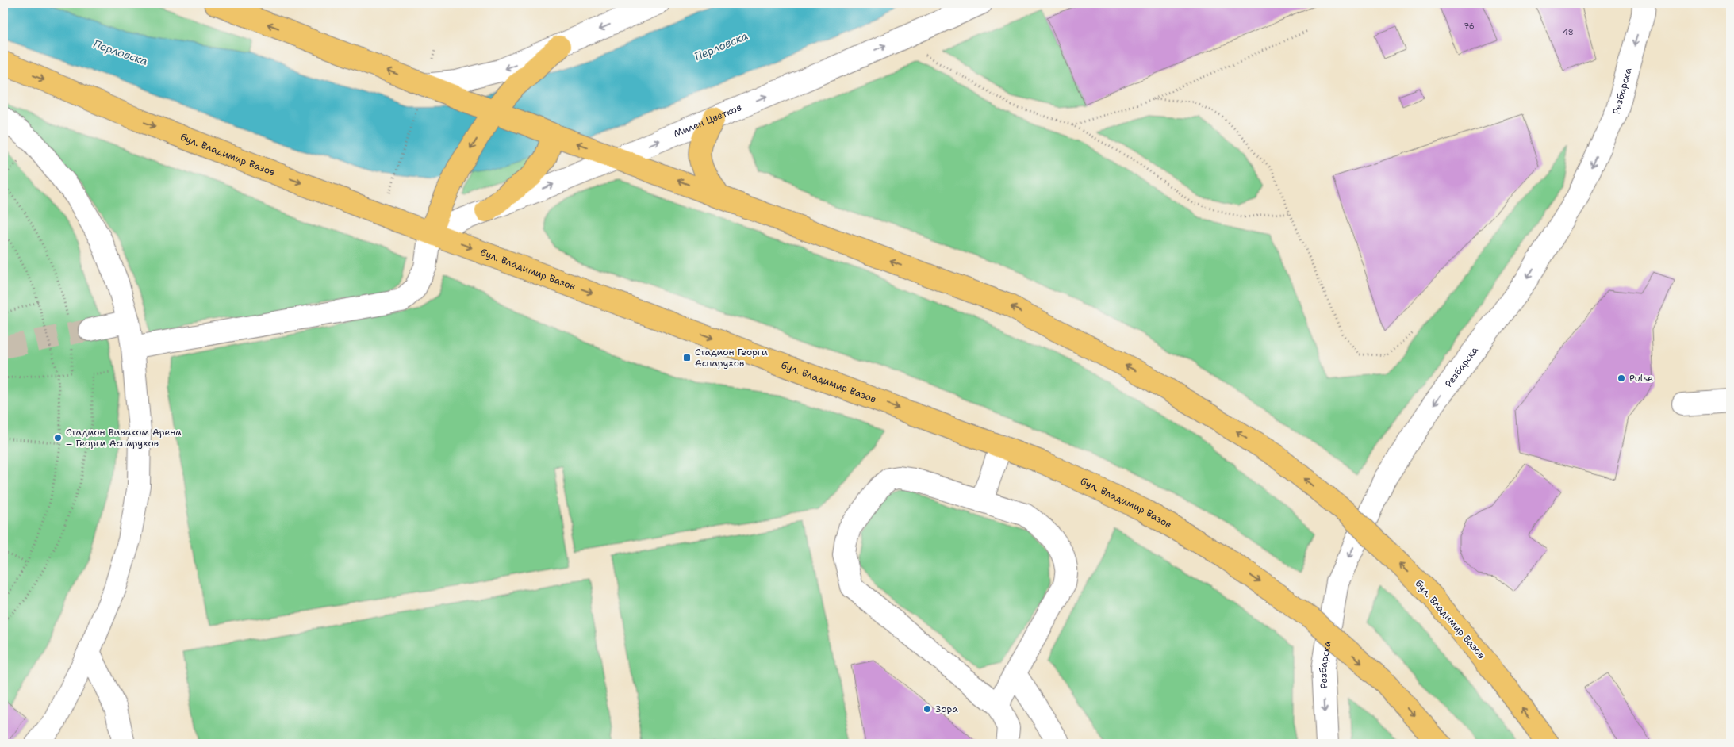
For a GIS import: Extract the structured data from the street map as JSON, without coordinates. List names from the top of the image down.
{
  "streets": {
    "main road": ["бул. Владимир Вазов"],
    "street": ["Резбарска", "Милен Цветков"]
  },
  "crossings": [
    ["Милен Цветков", "бул. Владимир Вазов"]
  ],
  "one_way": ["Резбарска"],
  "water": ["Перловска"],
  "places": {
    "transit": ["Стадион Георги Аспарухов"],
    "other": ["Pulse", "Стадион Виваком Арена – Георги Аспарухов", "Зора"]
  },
  "house_numbers": ["76", "48"]
}
